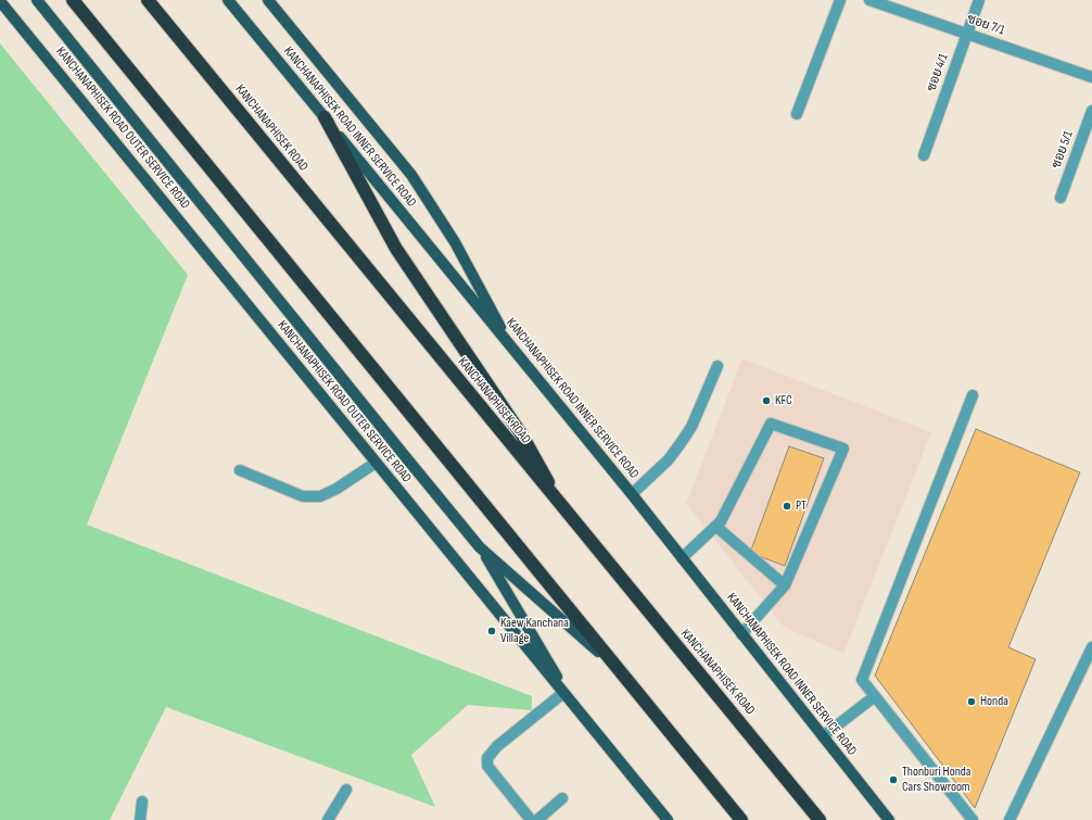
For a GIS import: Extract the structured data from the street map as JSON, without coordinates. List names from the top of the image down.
{
  "streets": {
    "highway": ["KANCHANAPHISEK ROAD"],
    "main road": ["KANCHANAPHISEK ROAD INNER SERVICE ROAD", "KANCHANAPHISEK ROAD OUTER SERVICE ROAD"],
    "street": ["ซอย 7/1", "ซอย 4/1", "ซอย 5/1"]
  },
  "crossings": [
    ["ซอย 7/1", "ซอย 4/1"]
  ],
  "places": [
    "KFC",
    "PT",
    "Kaew Kanchana Village",
    "Honda",
    "Thonburi Honda Cars Showroom"
  ]
}
